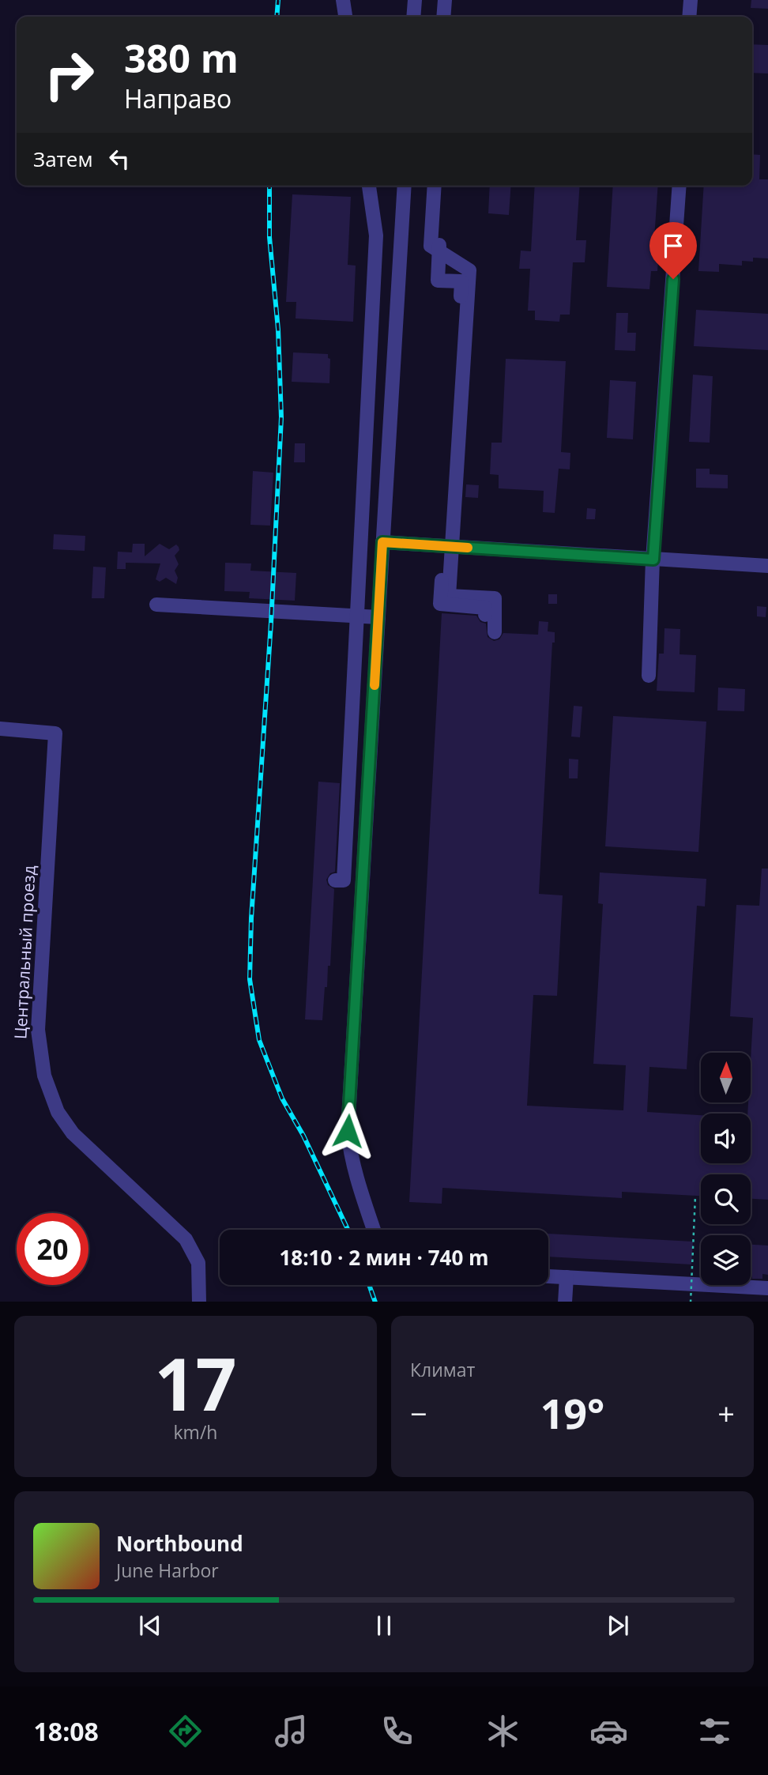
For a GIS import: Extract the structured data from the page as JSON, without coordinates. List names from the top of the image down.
{
  "streets": {
    "street": ["Центральный проезд"]
  },
  "north": "top",
  "page": {
    "turn": ["380 m", "Направо"],
    "then": "Затем",
    "limit": "20",
    "trip": "18:10 · 2 мин · 740 m",
    "tile": [
      ["17", "km/h"],
      "Климат"
    ],
    "heat": ["−", "19°", "+"],
    "song": ["Northbound", "June Harbor"],
    "tabs": "18:08"
  }
}
